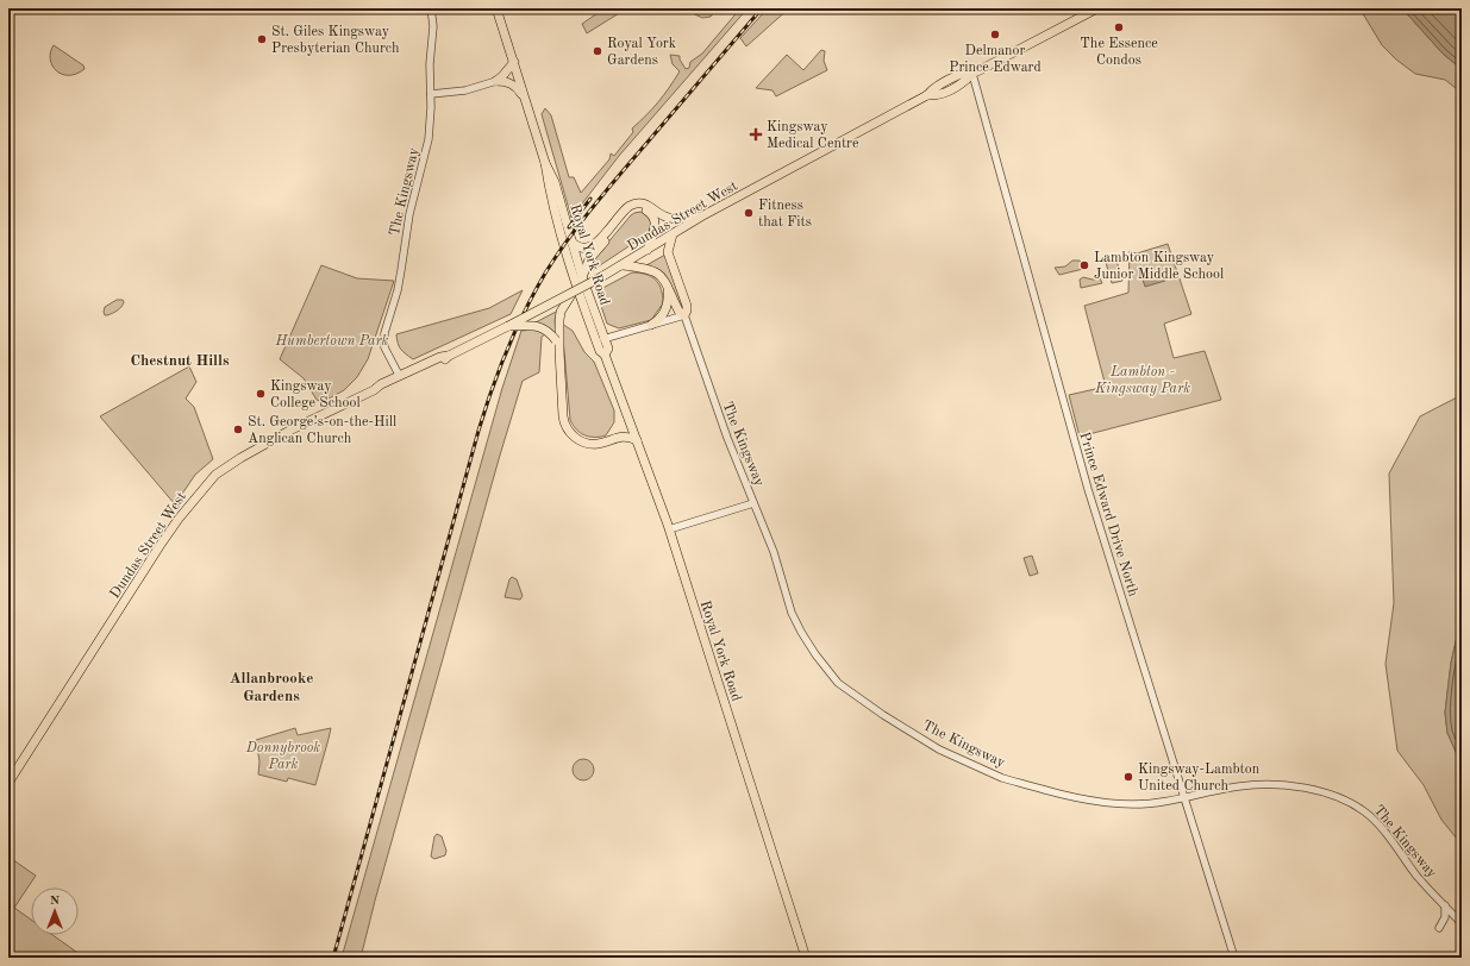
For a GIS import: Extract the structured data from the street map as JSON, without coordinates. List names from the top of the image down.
{
  "streets": {
    "main road": ["Dundas Street West", "Royal York Road"],
    "street": ["The Kingsway", "Prince Edward Drive North"]
  },
  "crossings": [
    ["The Kingsway", "Dundas Street West"],
    ["The Kingsway", "Prince Edward Drive North"],
    ["Dundas Street West", "Prince Edward Drive North"]
  ],
  "districts": ["Chestnut Hills", "Allanbrooke Gardens"],
  "parks": ["Humbertown Park", "Lambton - Kingsway Park", "Donnybrook Park"],
  "places": {
    "other": [
      "The Essence Condos",
      "Delmanor Prince Edward",
      "St. Giles Kingsway Presbyterian Church",
      "Royal York Gardens",
      "Fitness that Fits",
      "Lambton Kingsway Junior Middle School",
      "Kingsway College School",
      "St. George’s-on-the-Hill Anglican Church",
      "Kingsway-Lambton United Church"
    ],
    "health": ["Kingsway Medical Centre"]
  },
  "north": "top"
}
